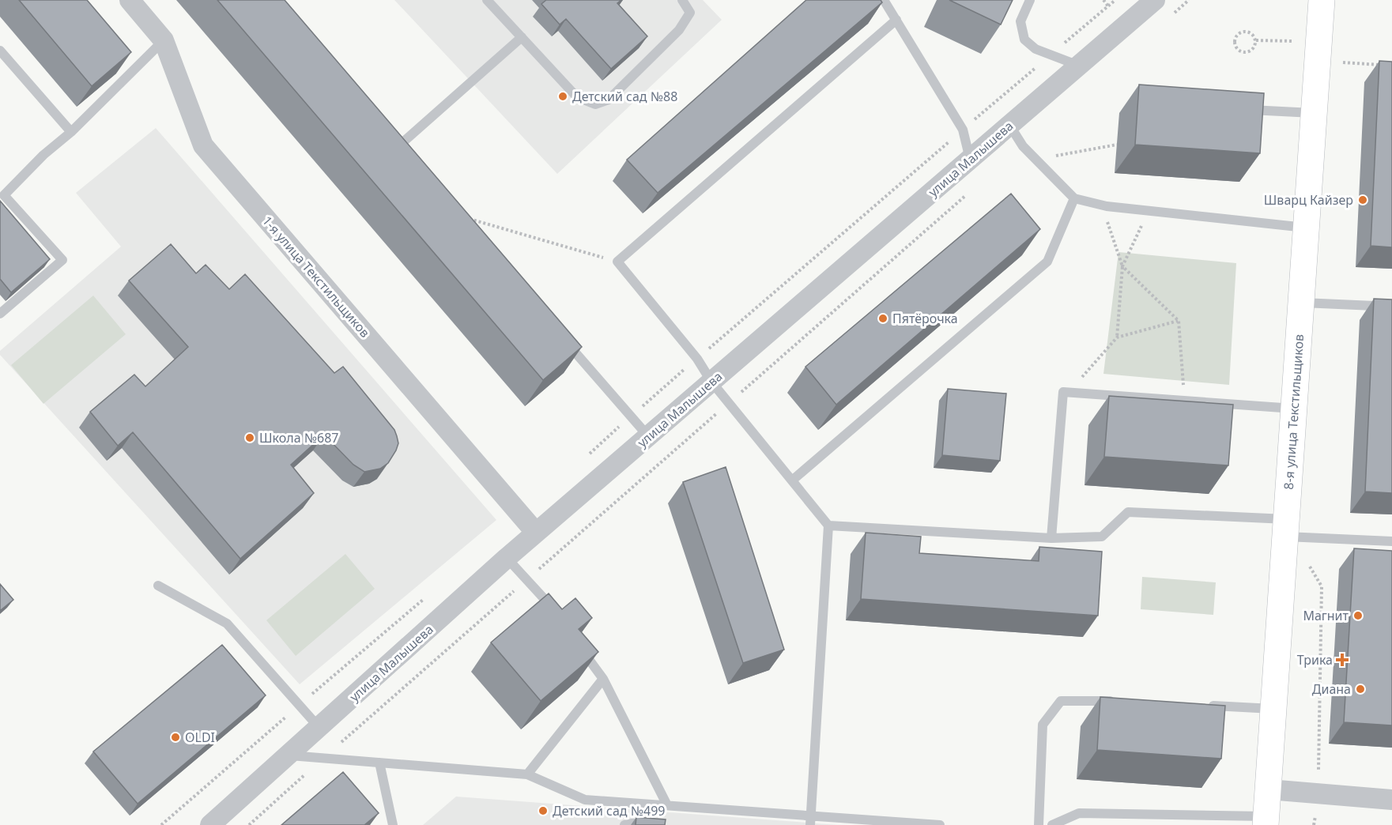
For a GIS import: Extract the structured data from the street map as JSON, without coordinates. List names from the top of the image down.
{
  "streets": {
    "street": ["улица Малышева", "1-я улица Текстильщиков", "8-я улица Текстильщиков"]
  },
  "crossings": [
    ["улица Малышева", "1-я улица Текстильщиков"]
  ],
  "places": {
    "other": [
      "Детский сад №88",
      "Шварц Кайзер",
      "Пятёрочка",
      "Школа №687",
      "Магнит",
      "Диана",
      "OLDI",
      "Детский сад №499"
    ],
    "health": ["Трика"]
  }
}
